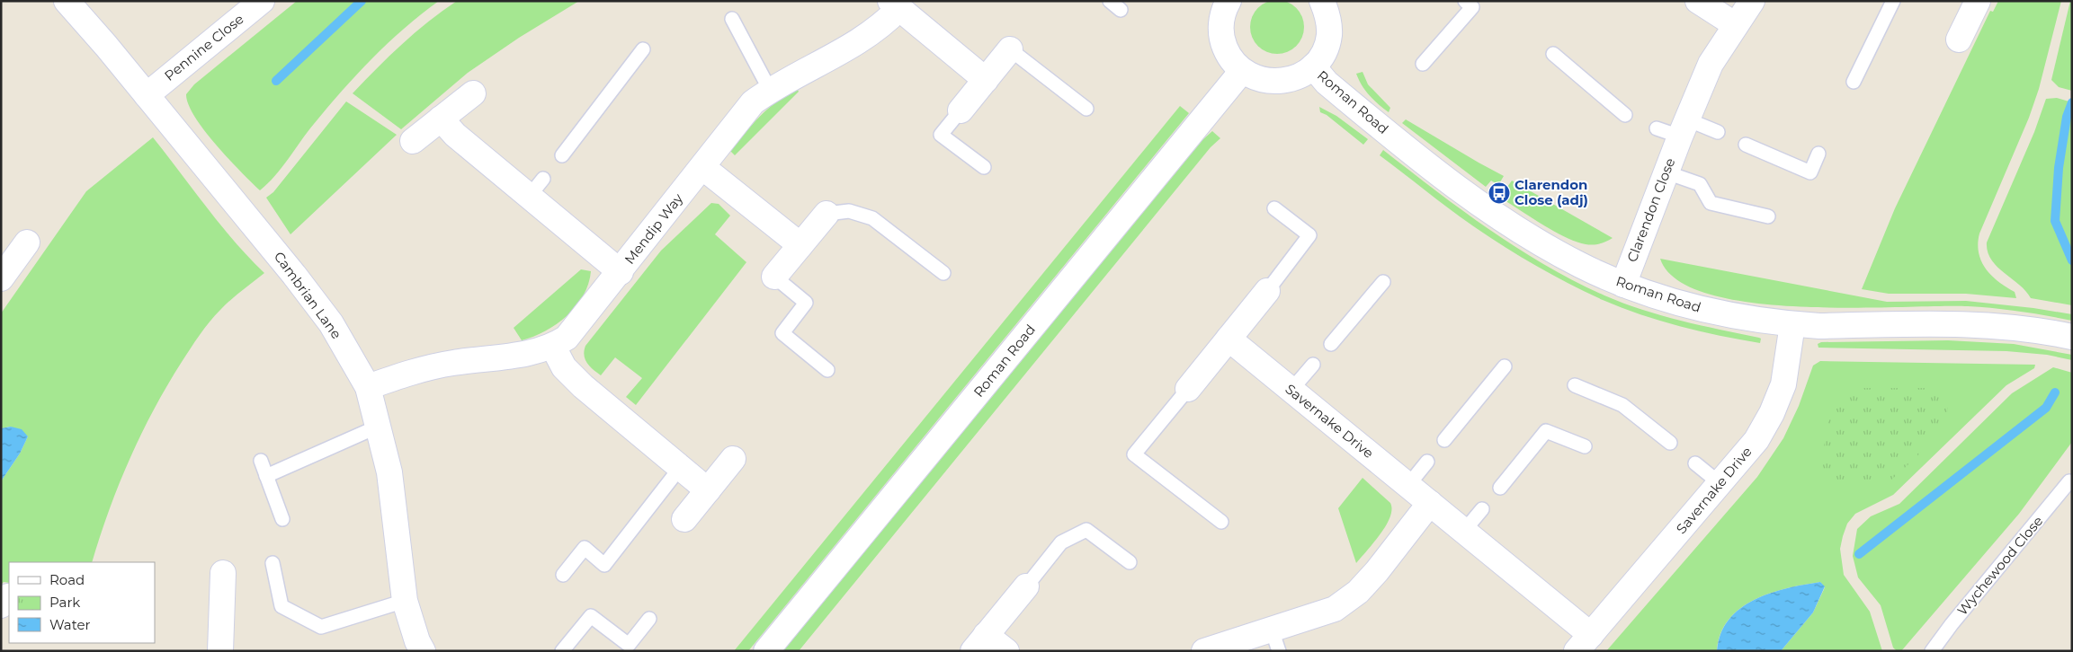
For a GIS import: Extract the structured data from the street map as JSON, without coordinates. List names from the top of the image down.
{
  "streets": {
    "street": [
      "Pennine Close",
      "Roman Road",
      "Clarendon Close",
      "Mendip Way",
      "Cambrian Lane",
      "Savernake Drive"
    ],
    "lane": ["Wychewood Close"]
  },
  "crossings": [
    ["Pennine Close", "Cambrian Lane"],
    ["Roman Road", "Clarendon Close"],
    ["Roman Road", "Savernake Drive"],
    ["Mendip Way", "Cambrian Lane"]
  ],
  "places": {
    "bus stop": ["Clarendon Close (adj)"]
  },
  "legend": ["Road", "Park", "Water"]
}
